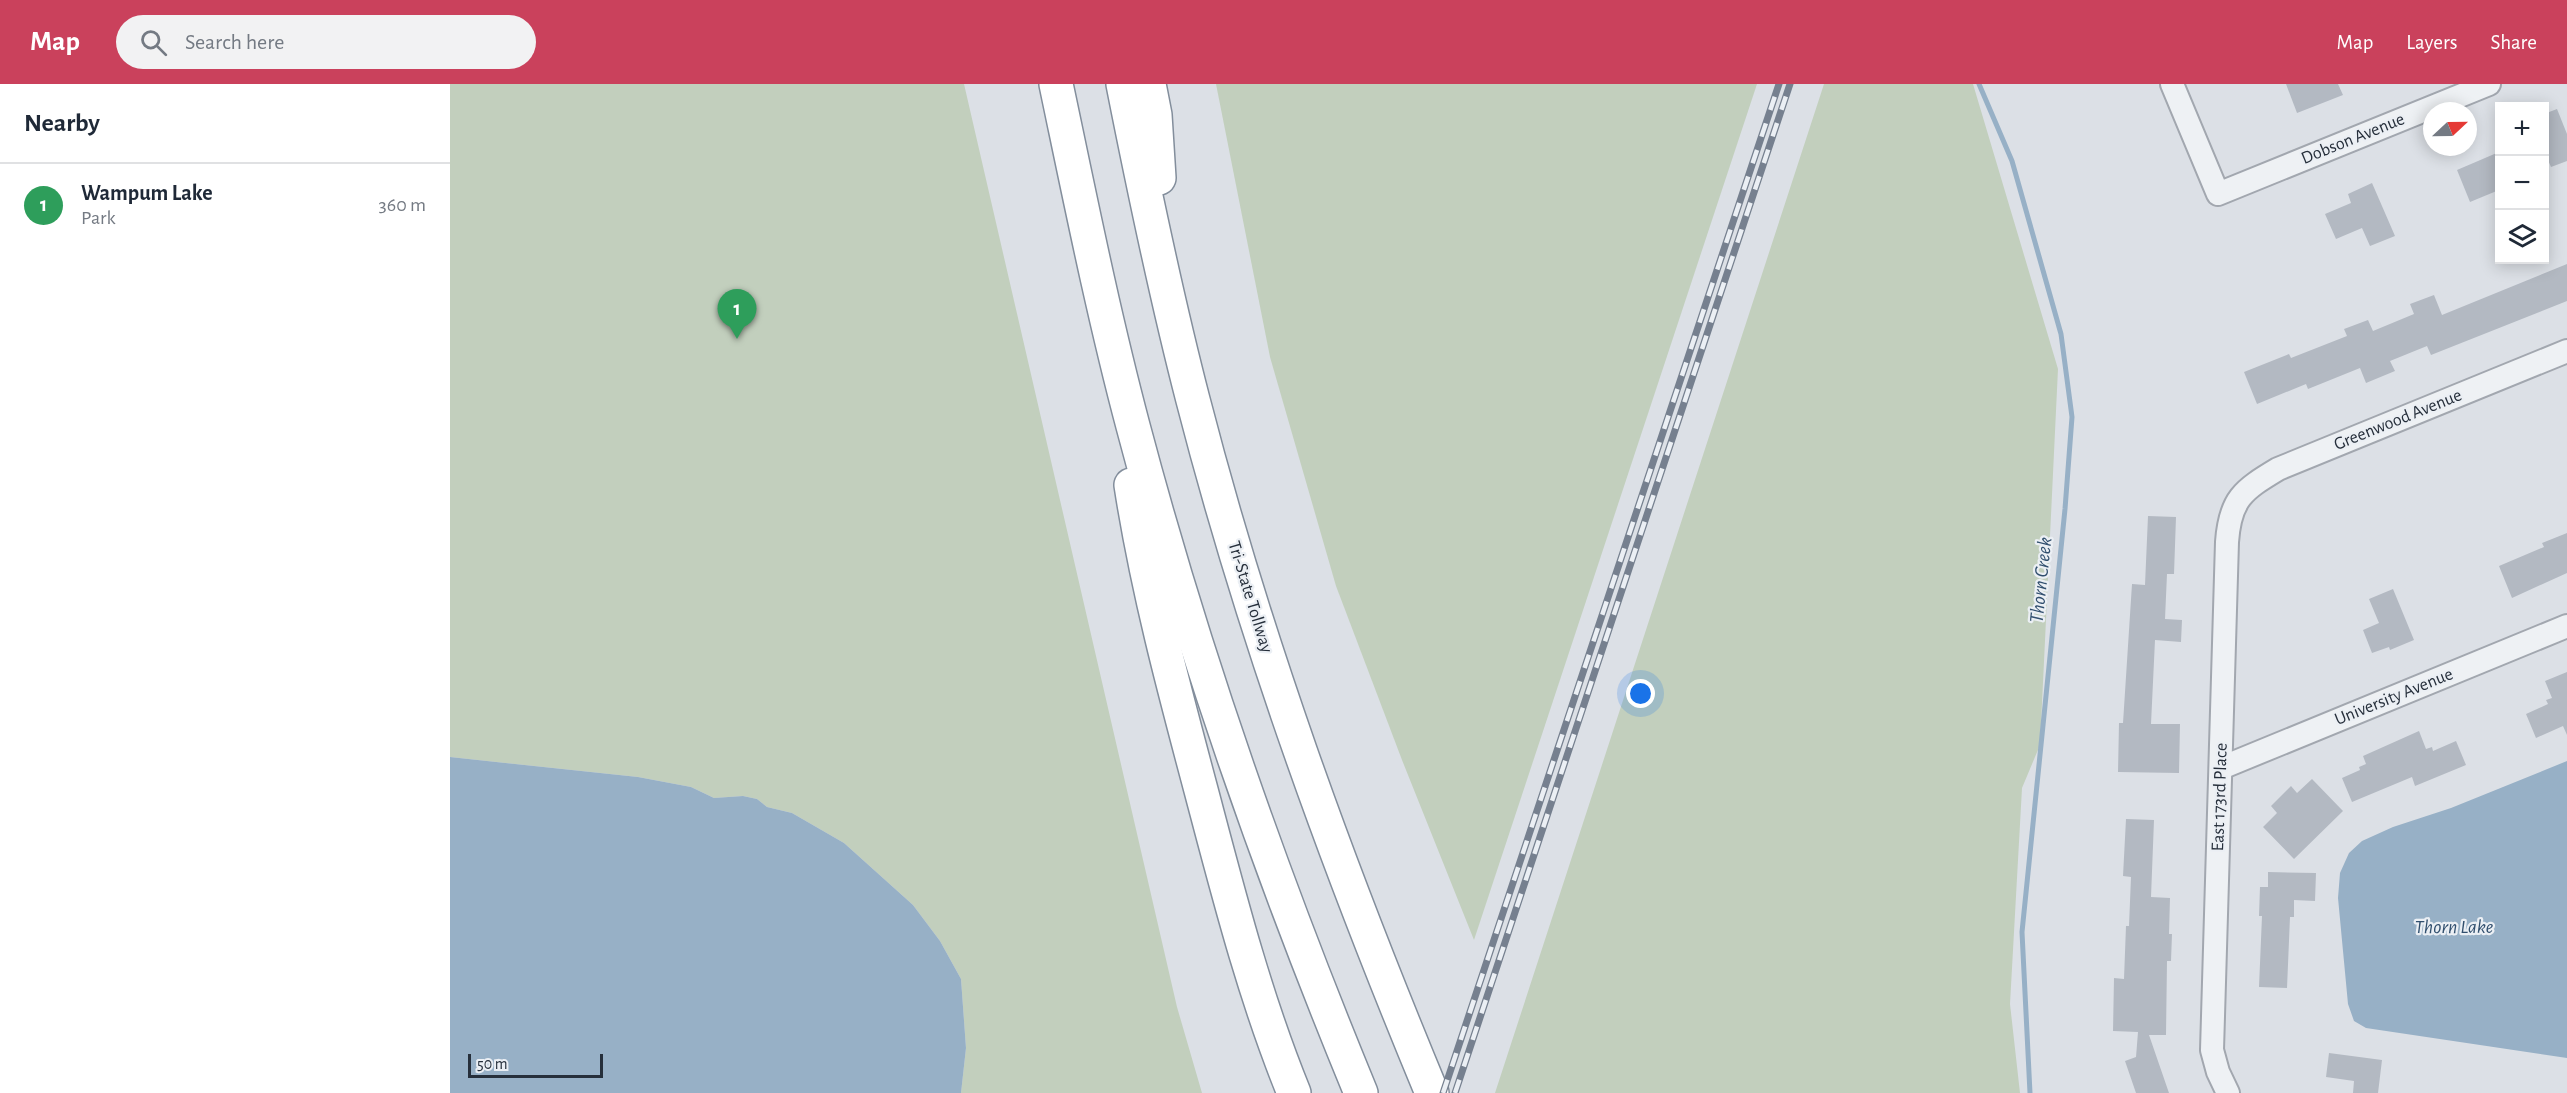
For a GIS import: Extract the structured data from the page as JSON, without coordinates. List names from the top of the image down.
{
  "streets": {
    "highway": ["Tri-State Tollway"],
    "street": [
      "Dobson Avenue",
      "Greenwood Avenue",
      "University Avenue",
      "East 173rd Place"
    ]
  },
  "crossings": [
    ["Greenwood Avenue", "East 173rd Place"],
    ["University Avenue", "East 173rd Place"]
  ],
  "water": ["Thorn Creek", "Thorn Lake"],
  "scale_bar": "50 m",
  "north": "right",
  "page": {
    "header": "Map",
    "search": "Search here",
    "nav": ["Map", "Layers", "Share"],
    "heading": "Nearby",
    "map_buttons": ["+", "−"],
    "list": [
      {
        "mark": "1",
        "name": "Wampum Lake",
        "note": "Park",
        "value": "360 m"
      }
    ],
    "pins": "1",
    "scale": "50 m"
  }
}
